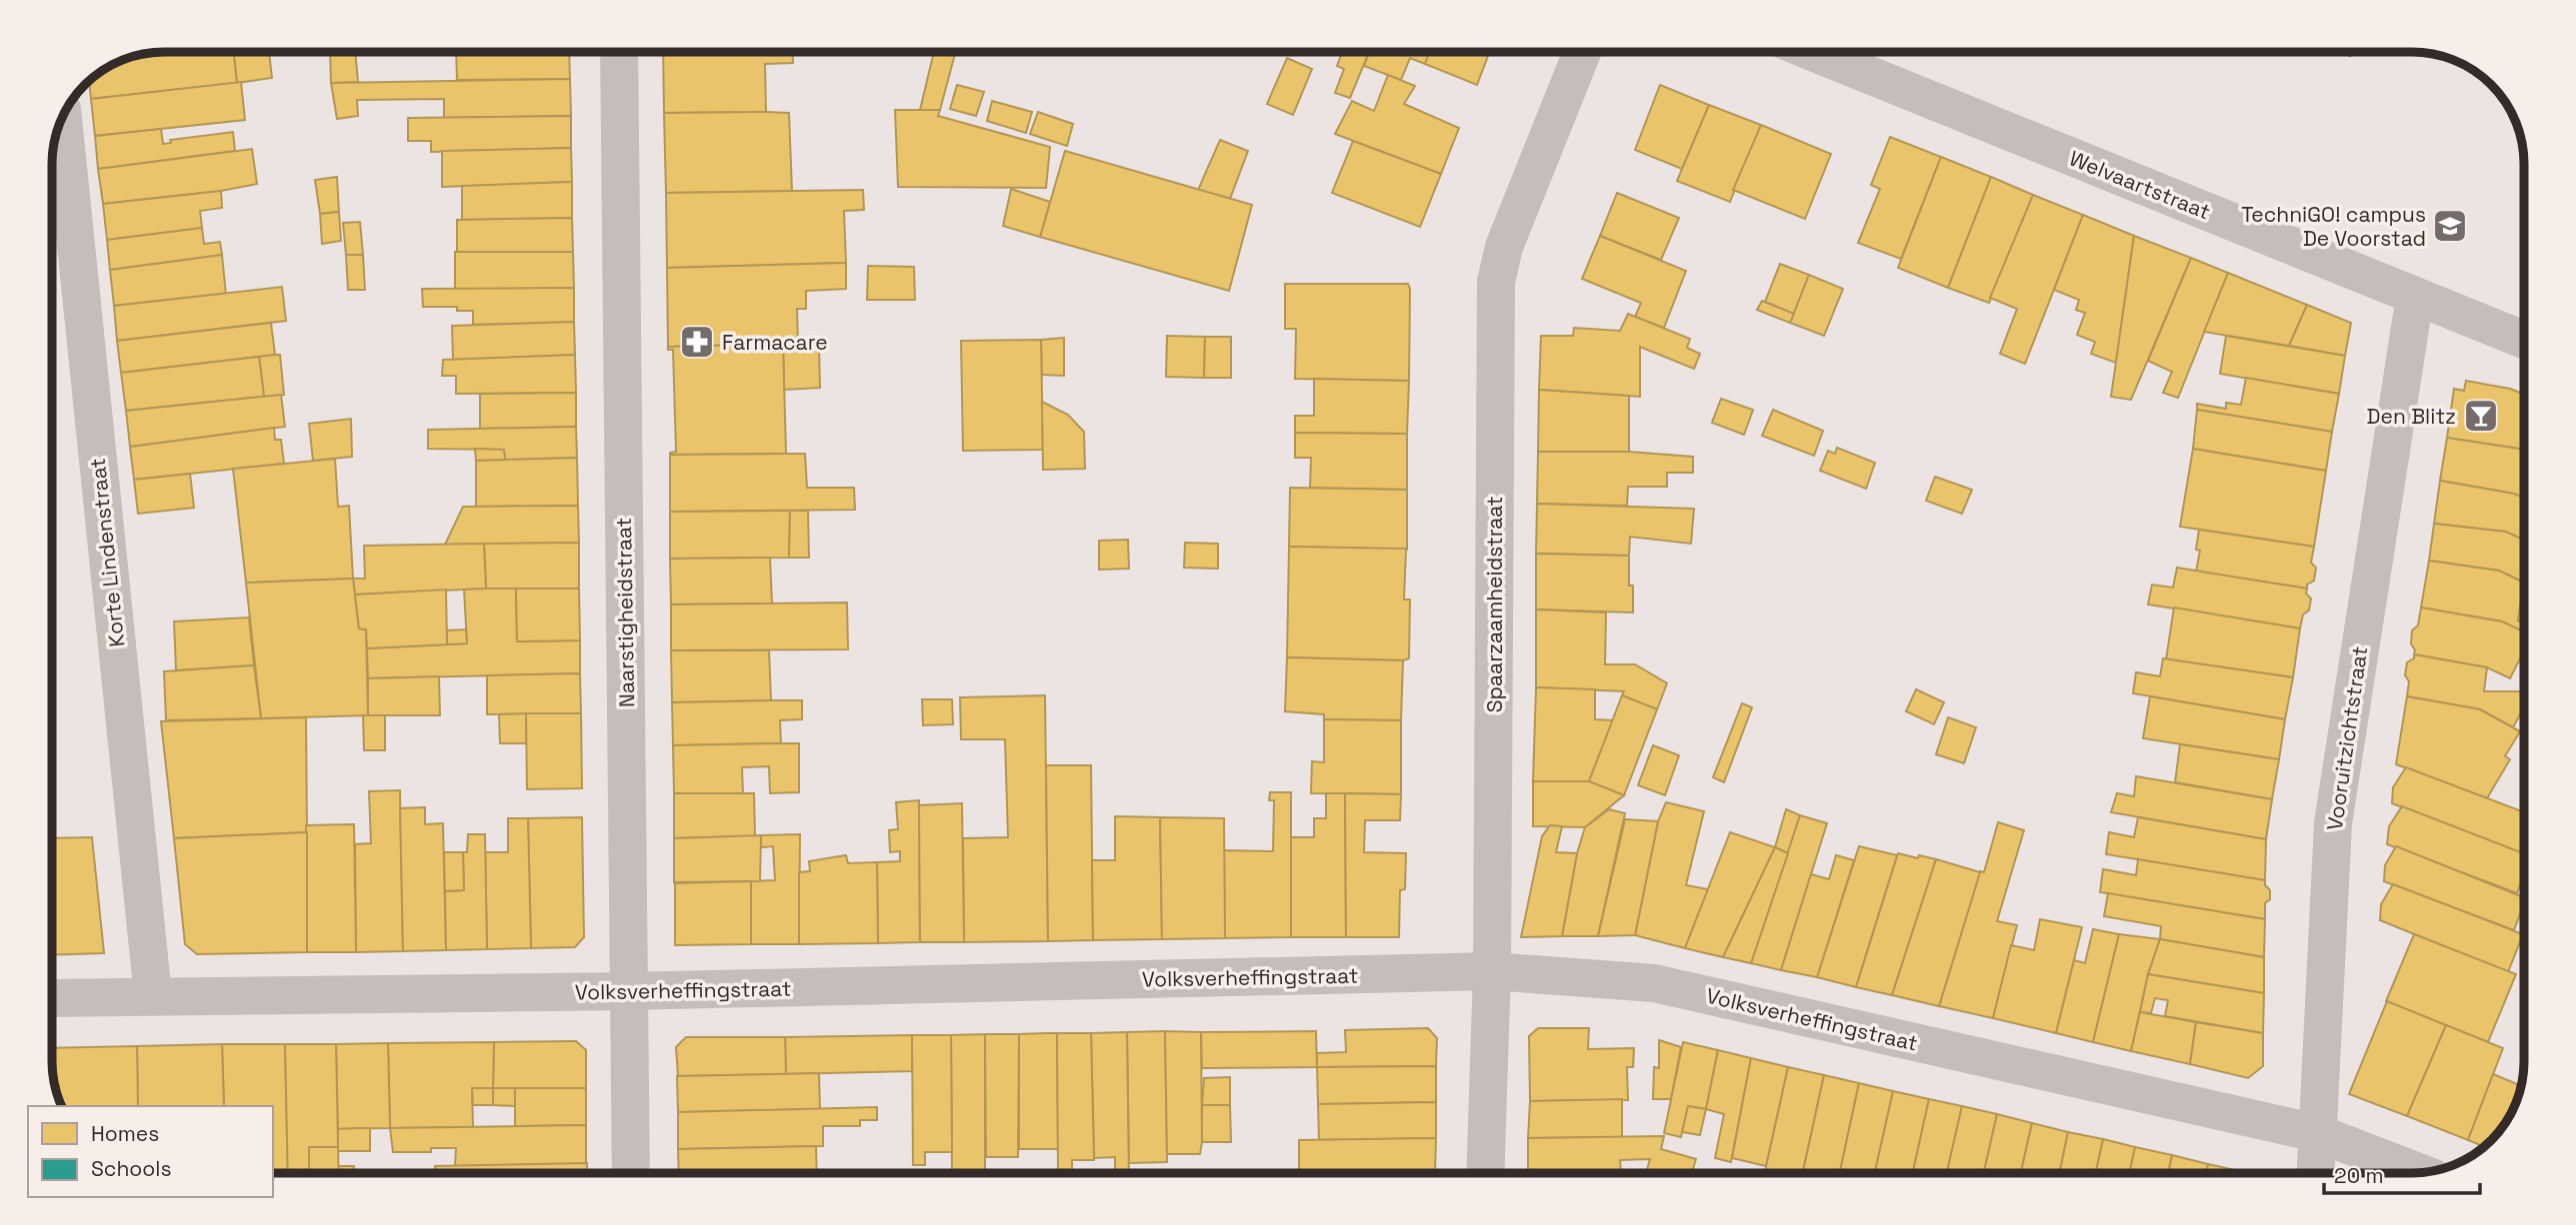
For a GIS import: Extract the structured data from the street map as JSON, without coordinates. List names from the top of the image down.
{
  "streets": {
    "street": [
      "Welvaartstraat",
      "Korte Lindenstraat",
      "Spaarzaamheidstraat",
      "Naarstigheidstraat",
      "Vooruitzichtstraat",
      "Volksverheffingstraat"
    ]
  },
  "crossings": [
    ["Welvaartstraat", "Vooruitzichtstraat"],
    ["Korte Lindenstraat", "Volksverheffingstraat"],
    ["Spaarzaamheidstraat", "Volksverheffingstraat"],
    ["Naarstigheidstraat", "Volksverheffingstraat"],
    ["Vooruitzichtstraat", "Volksverheffingstraat"]
  ],
  "places": {
    "school or university": ["TechniGO! campus De Voorstad"],
    "pharmacy": ["Farmacare"],
    "bar": ["Den Blitz"]
  },
  "legend": ["Homes", "Schools"],
  "scale_bar": "20 m"
}
